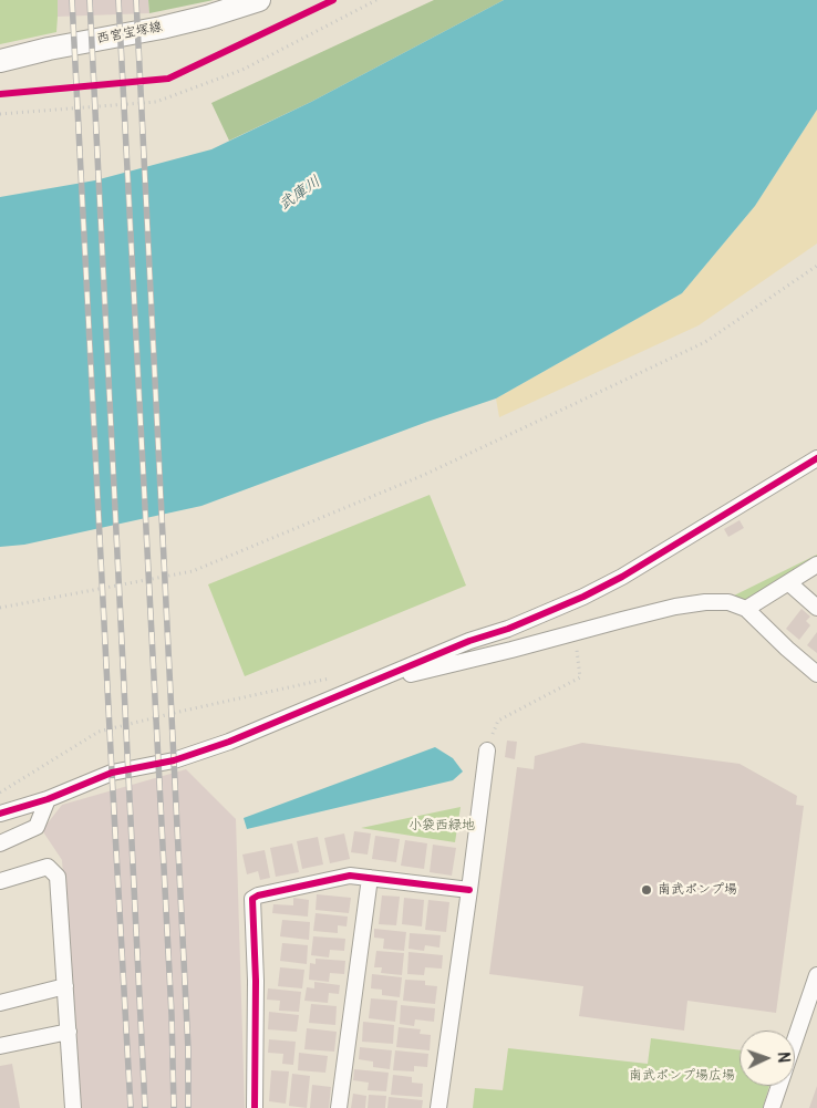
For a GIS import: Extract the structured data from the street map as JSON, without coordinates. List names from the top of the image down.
{
  "streets": {
    "main road": ["西宮宝塚線"]
  },
  "water": ["武庫川"],
  "parks": ["小袋西緑地", "南武ポンプ場広場"],
  "places": ["南武ポンプ場"],
  "north": "right"
}
